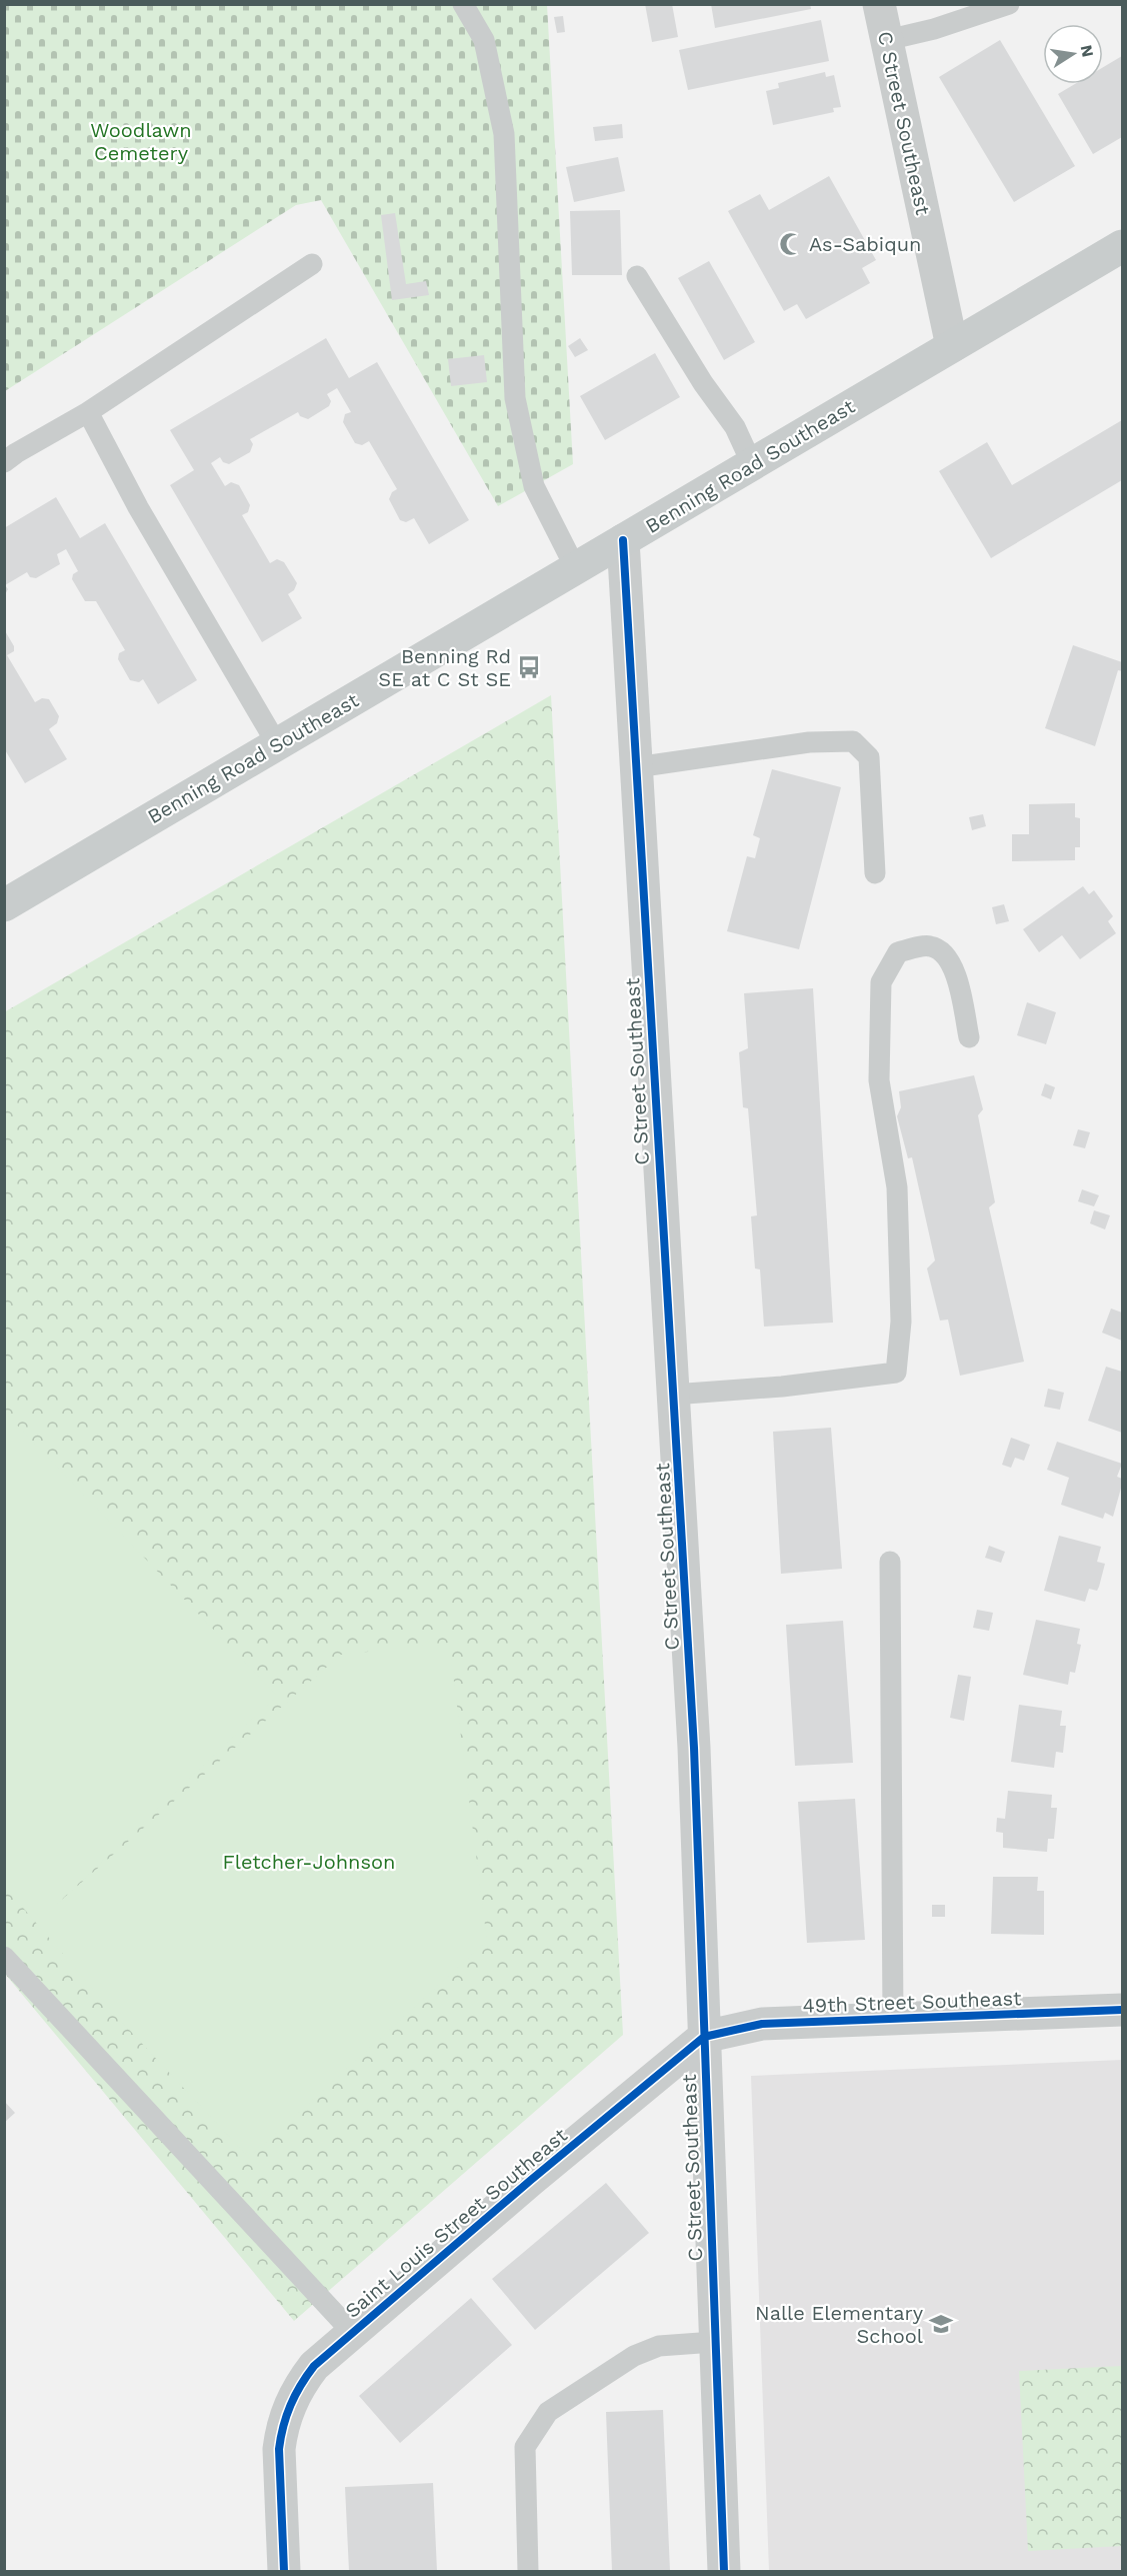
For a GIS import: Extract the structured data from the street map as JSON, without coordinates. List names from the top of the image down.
{
  "streets": {
    "main road": ["Benning Road Southeast"],
    "street": ["C Street Southeast", "49th Street Southeast", "Saint Louis Street Southeast"]
  },
  "crossings": [
    ["C Street Southeast", "Benning Road Southeast"],
    ["C Street Southeast", "49th Street Southeast"],
    ["C Street Southeast", "Saint Louis Street Southeast"],
    ["49th Street Southeast", "Saint Louis Street Southeast"]
  ],
  "parks": ["Woodlawn Cemetery", "Fletcher-Johnson"],
  "places": {
    "mosque": ["As-Sabiqun"],
    "bus stop": ["Benning Rd SE at C St SE"],
    "school or university": ["Nalle Elementary School"]
  },
  "north": "right"
}
